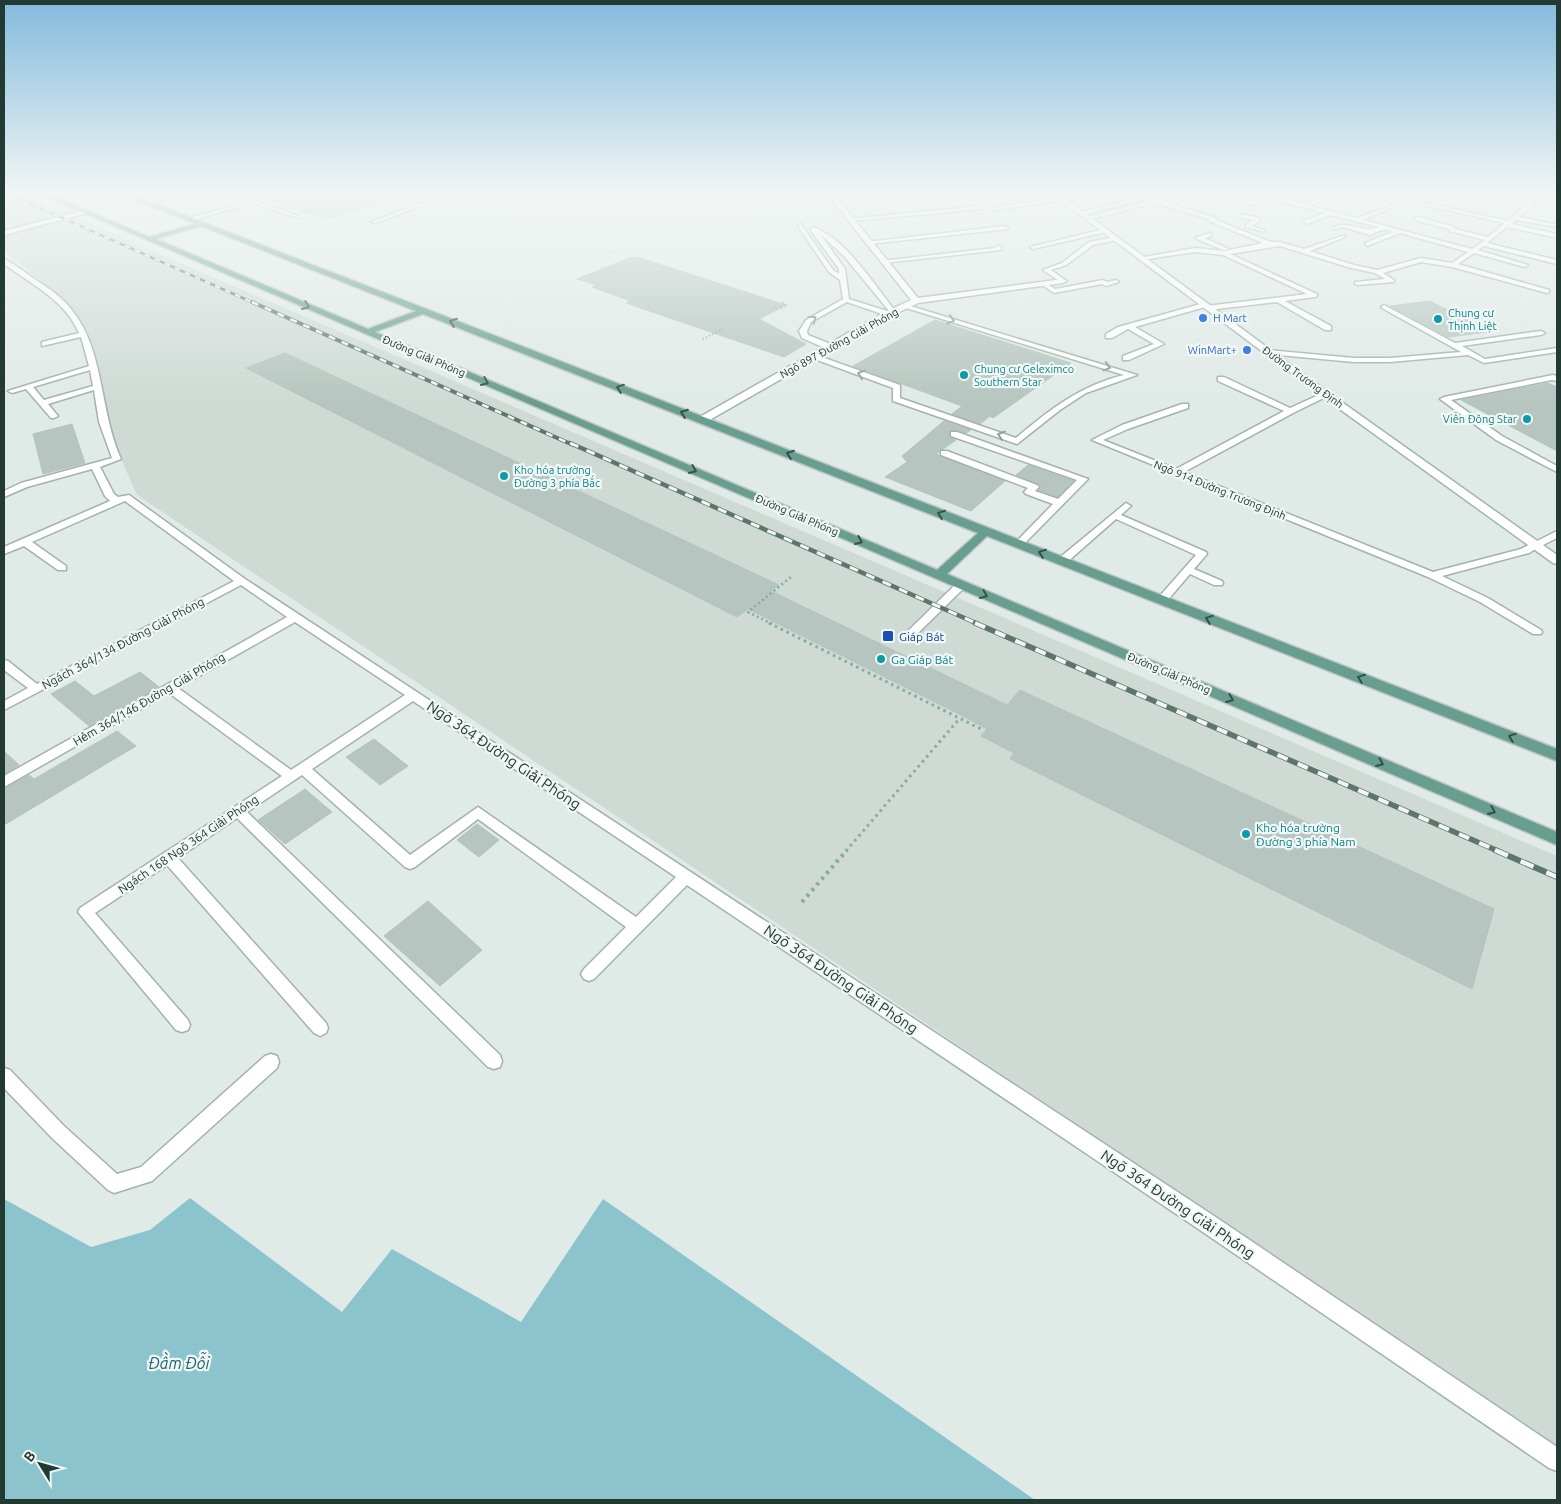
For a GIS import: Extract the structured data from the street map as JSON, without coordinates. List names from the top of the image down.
{
  "streets": {
    "main road": ["Đường Giải Phóng"],
    "street": ["Ngõ 897 Đường Giải Phóng", "Đường Trương Định"],
    "lane": [
      "Ngõ 914 Đường Trương Định",
      "Ngách 364/134 Đường Giải Phóng",
      "Hẻm 364/146 Đường Giải Phóng",
      "Ngõ 364 Đường Giải Phóng",
      "Ngách 168 Ngõ 364 Giải Phóng"
    ]
  },
  "crossings": [
    ["Ngách 364/134 Đường Giải Phóng", "Ngõ 364 Đường Giải Phóng"],
    ["Hẻm 364/146 Đường Giải Phóng", "Ngõ 364 Đường Giải Phóng"],
    ["Ngõ 364 Đường Giải Phóng", "Ngách 168 Ngõ 364 Giải Phóng"]
  ],
  "water": ["Đầm Đỗi"],
  "places": {
    "other": [
      "H Mart",
      "Chung cư Thịnh Liệt",
      "WinMart+",
      "Chung cư Geleximco Southern Star",
      "Viễn Đông Star",
      "Kho hóa trường Đường 3 phía Bắc",
      "Ga Giáp Bát",
      "Kho hóa trường Đường 3 phía Nam"
    ],
    "transit": ["Giáp Bát"]
  },
  "north": "top left"
}
